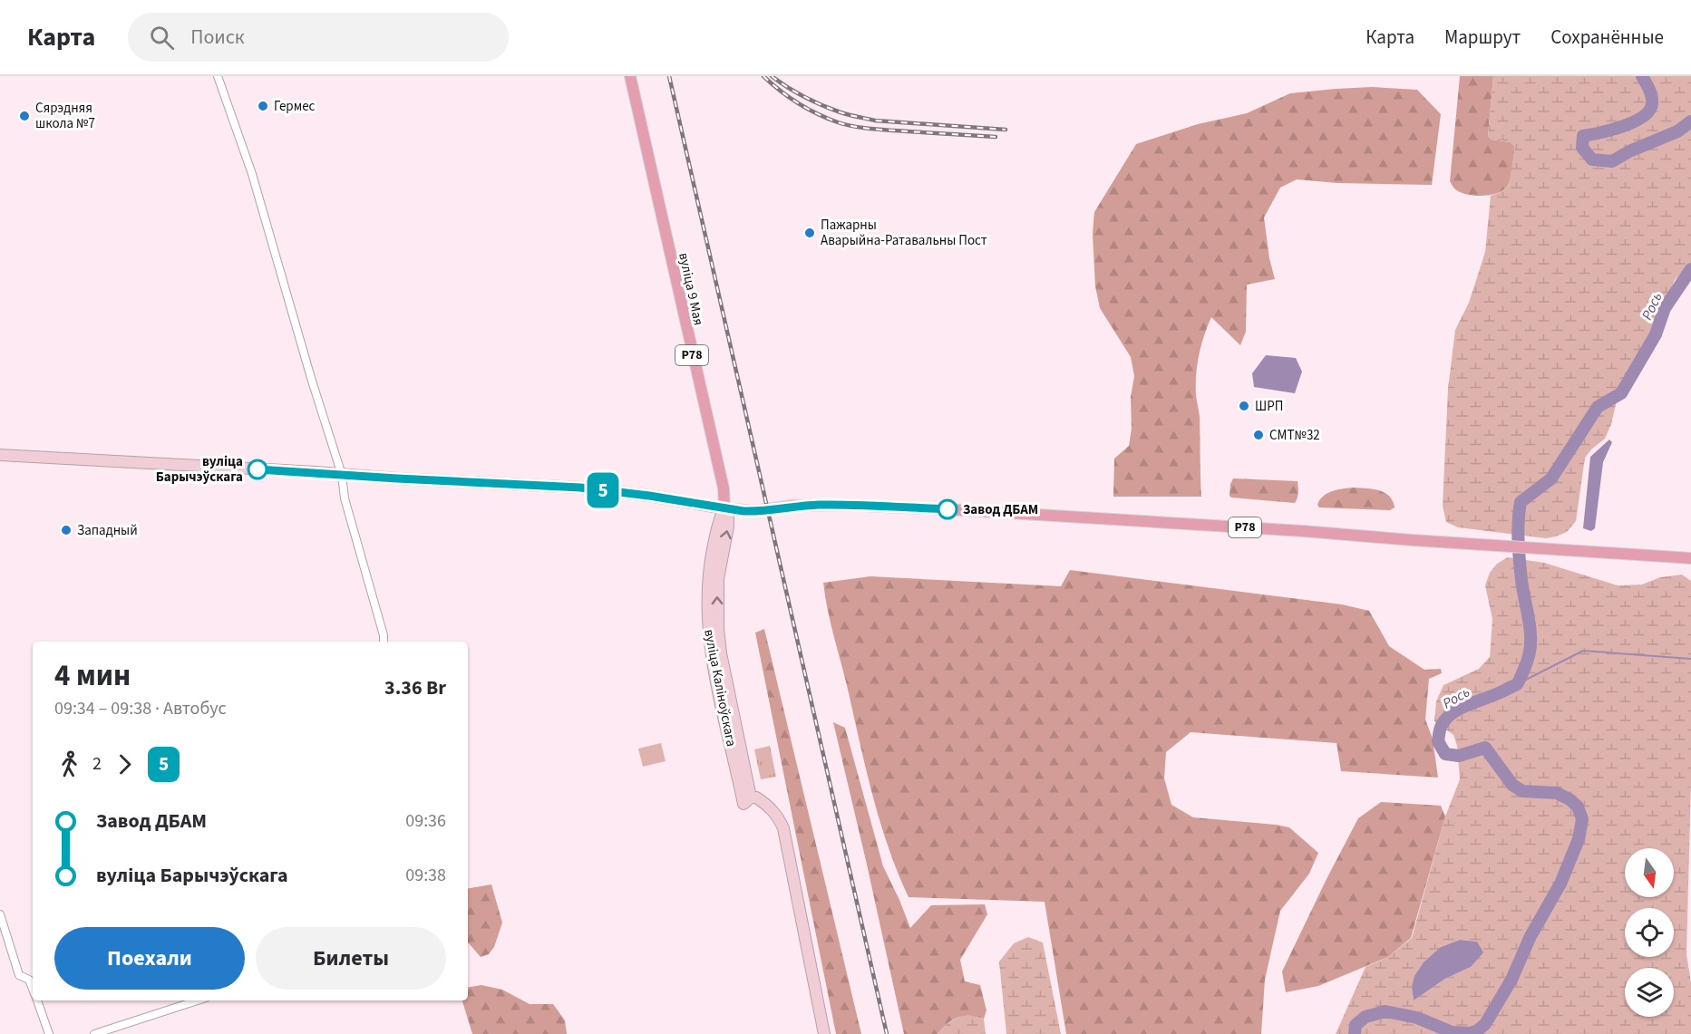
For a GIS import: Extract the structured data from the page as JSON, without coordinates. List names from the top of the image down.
{
  "streets": {
    "main road": ["вуліца 9 Мая", "Р78", "вуліца Каліноўскага"]
  },
  "crossings": [
    ["вуліца 9 Мая", "Р78"],
    ["вуліца 9 Мая", "вуліца Каліноўскага"],
    ["Р78", "вуліца Каліноўскага"]
  ],
  "water": ["Рось"],
  "places": [
    "Гермес",
    "Сярэдняя школа №7",
    "Пажарны Аварыйна-Ратавальны Пост",
    "ШРП",
    "СМТ№32",
    "вуліца Барычэўскага",
    "Завод ДБАМ",
    "Западный"
  ],
  "lines": ["bus line 5"],
  "north": "bottom",
  "page": {
    "header": "Карта",
    "search": "Поиск",
    "nav": ["Карта", "Маршрут", "Сохранённые"],
    "on_map": "5",
    "heading": ["4 мин", "09:34 – 09:38 · Автобус", "3.36 Br"],
    "legs": ["2", "5"],
    "list": [
      {
        "name": "Завод ДБАМ",
        "value": "09:36"
      },
      {
        "name": "вуліца Барычэўскага",
        "value": "09:38"
      }
    ],
    "buttons": ["Поехали", "Билеты"]
  }
}
